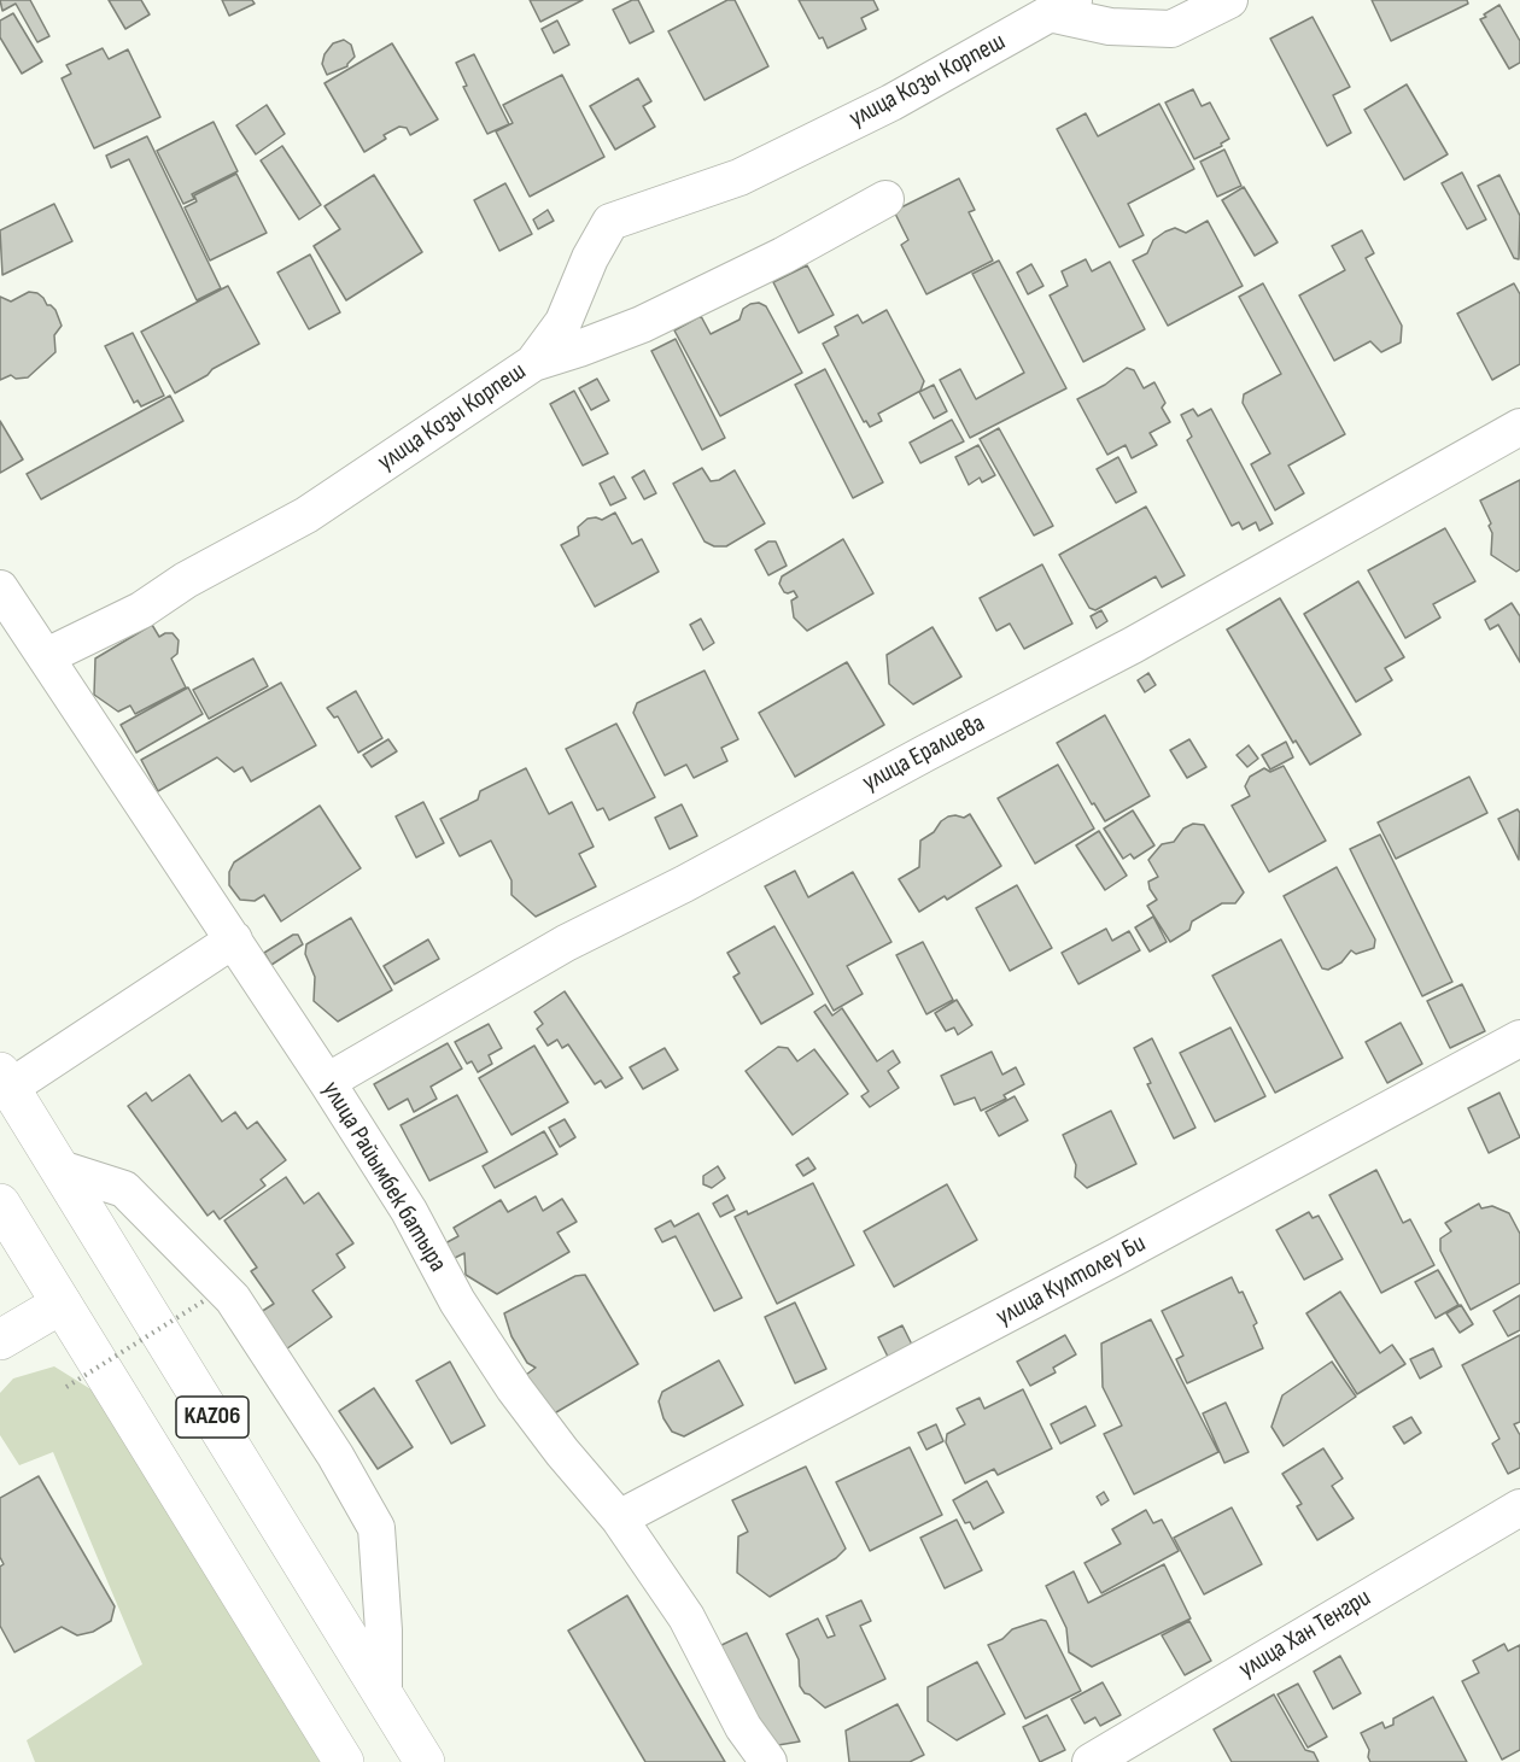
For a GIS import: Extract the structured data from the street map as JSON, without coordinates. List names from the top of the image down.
{
  "streets": {
    "main road": ["KАZ06"],
    "street": [
      "улица Козы Корпеш",
      "улица Ералиева",
      "улица Райымбек батыра",
      "улица Култолеу Би",
      "улица Хан Тенгри"
    ]
  },
  "crossings": [
    ["улица Козы Корпеш", "улица Райымбек батыра"],
    ["улица Ералиева", "улица Райымбек батыра"],
    ["улица Райымбек батыра", "улица Култолеу Би"]
  ]
}
